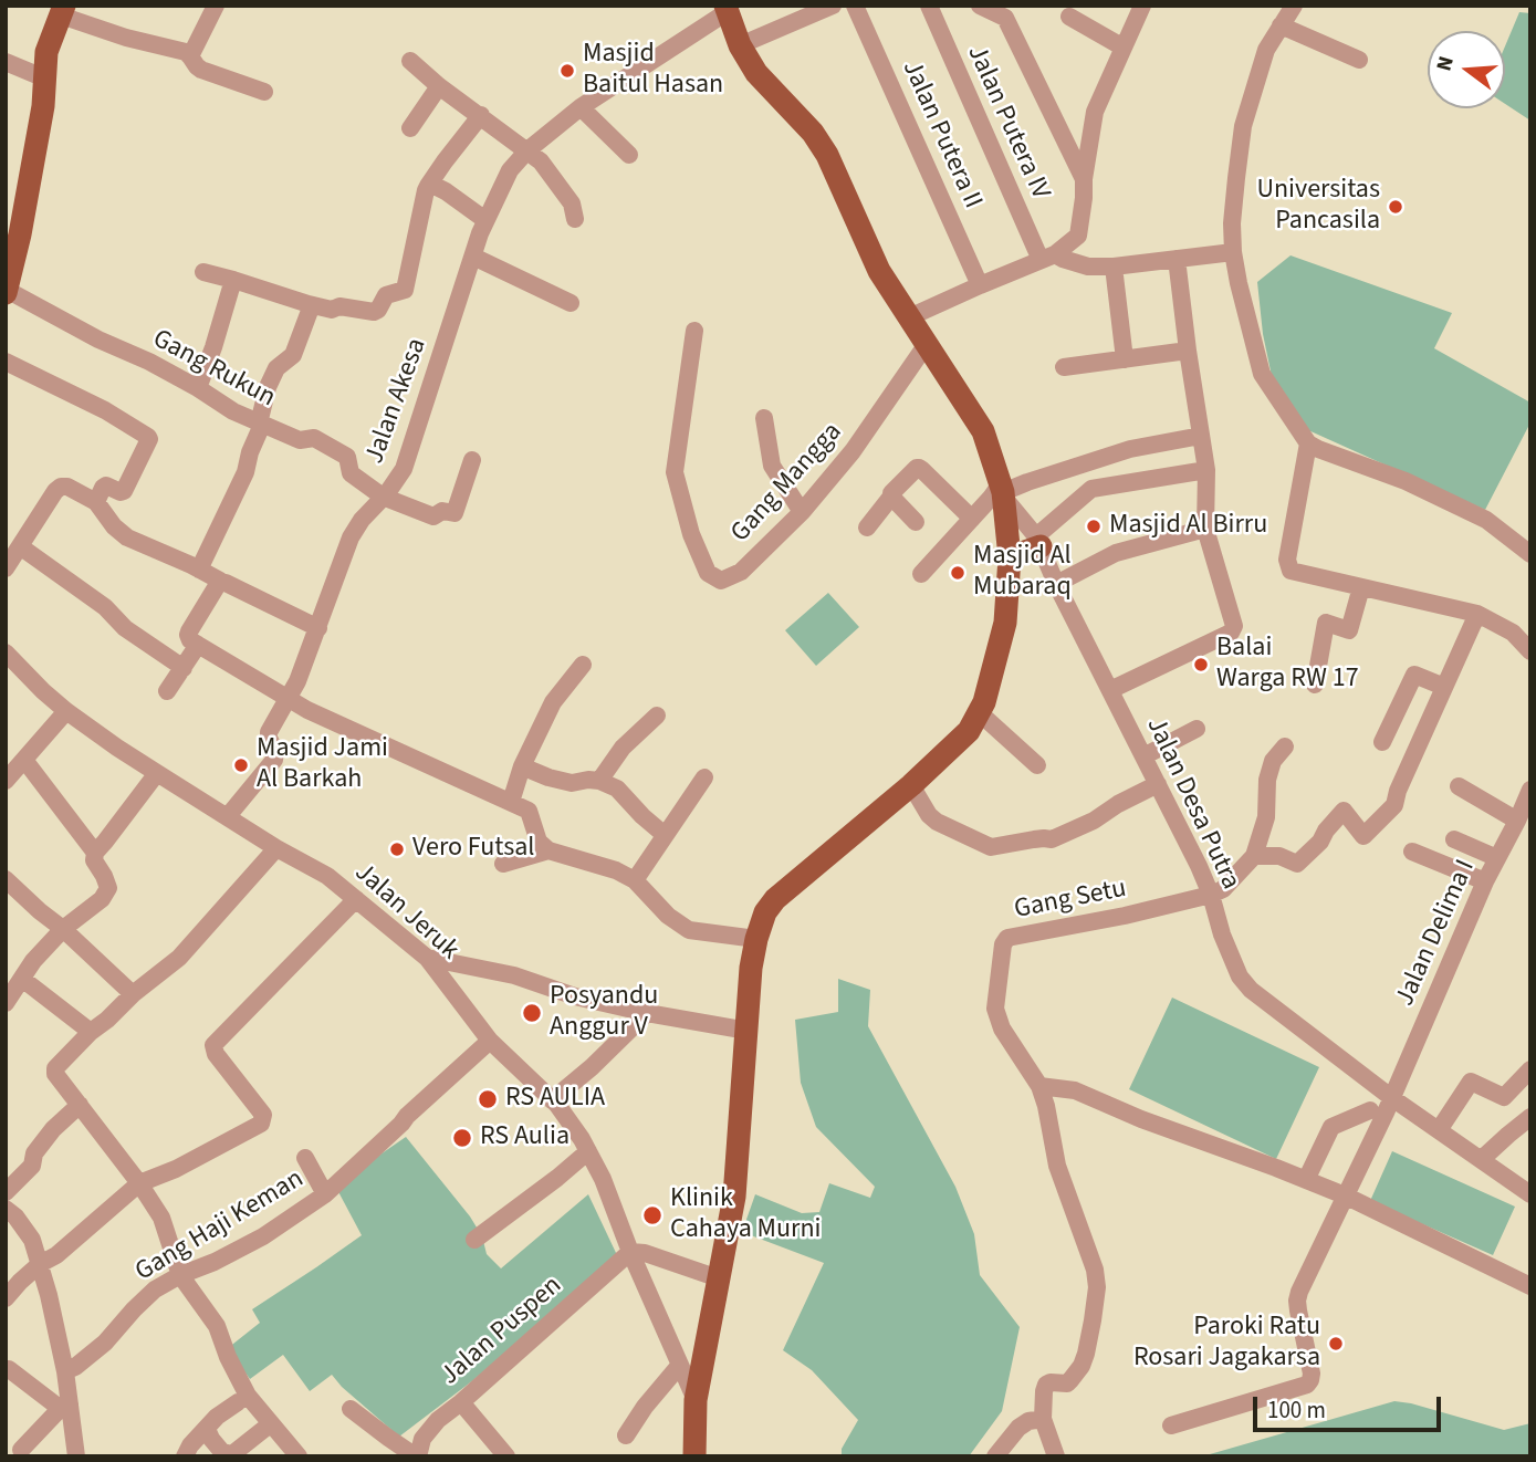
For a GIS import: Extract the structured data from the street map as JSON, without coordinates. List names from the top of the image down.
{
  "streets": {
    "street": [
      "Jalan Putera IV",
      "Jalan Putera II",
      "Gang Rukun",
      "Jalan Akesa",
      "Gang Mangga",
      "Jalan Desa Putra",
      "Gang Setu",
      "Jalan Jeruk",
      "Jalan Delima I",
      "Gang Haji Keman",
      "Jalan Puspen"
    ]
  },
  "crossings": [
    ["Gang Rukun", "Jalan Akesa"],
    ["Jalan Akesa", "Jalan Jeruk"],
    ["Jalan Desa Putra", "Gang Setu"],
    ["Jalan Desa Putra", "Jalan Delima I"],
    ["Jalan Jeruk", "Gang Haji Keman"],
    ["Jalan Jeruk", "Jalan Puspen"]
  ],
  "places": [
    "Masjid Baitul Hasan",
    "Universitas Pancasila",
    "Masjid Al Birru",
    "Masjid Al Mubaraq",
    "Balai Warga RW 17",
    "Masjid Jami Al Barkah",
    "Vero Futsal",
    "Posyandu Anggur V",
    "RS AULIA",
    "RS Aulia",
    "Klinik Cahaya Murni",
    "Paroki Ratu Rosari Jagakarsa"
  ],
  "scale_bar": "100 m",
  "north": "left"
}
